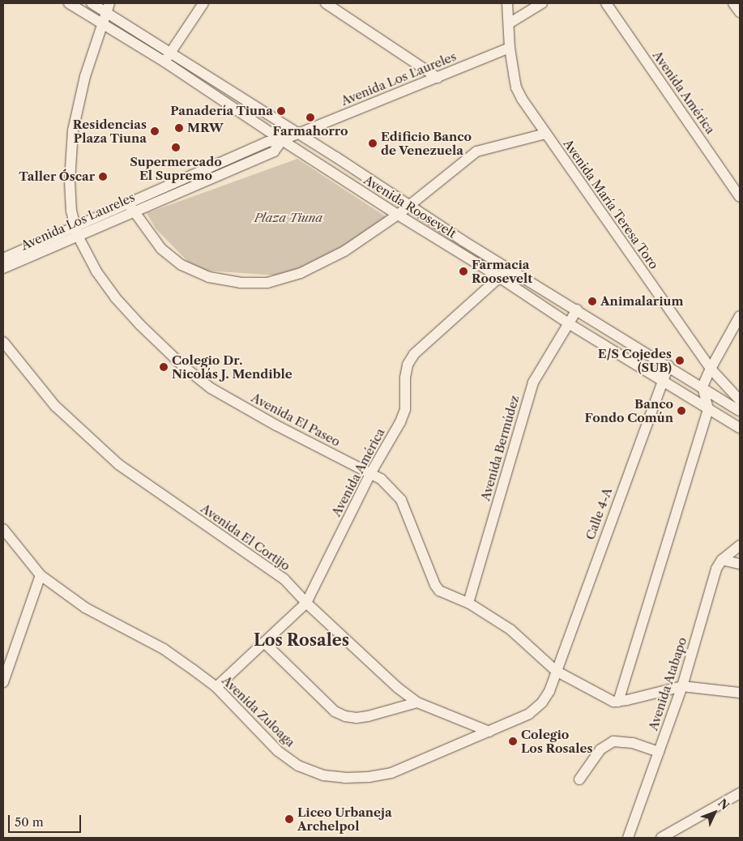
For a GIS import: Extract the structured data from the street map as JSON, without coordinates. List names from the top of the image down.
{
  "streets": {
    "street": [
      "Avenida Los Laureles",
      "Avenida América",
      "Avenida María Teresa Toro",
      "Avenida Roosevelt",
      "Avenida El Paseo",
      "Avenida Bermúdez",
      "Calle 4-A",
      "Avenida El Cortijo",
      "Avenida Atabapo",
      "Avenida Zuloaga"
    ]
  },
  "crossings": [
    ["Avenida Los Laureles", "Avenida María Teresa Toro"],
    ["Avenida Los Laureles", "Avenida Roosevelt"],
    ["Avenida Los Laureles", "Avenida El Paseo"],
    ["Avenida América", "Avenida Roosevelt"],
    ["Avenida América", "Avenida El Paseo"],
    ["Avenida América", "Avenida El Cortijo"],
    ["Avenida América", "Avenida Zuloaga"],
    ["Avenida Roosevelt", "Avenida El Paseo"],
    ["Avenida Roosevelt", "Avenida Bermúdez"],
    ["Avenida Roosevelt", "Calle 4-A"],
    ["Avenida El Paseo", "Avenida Bermúdez"],
    ["Avenida El Paseo", "Calle 4-A"],
    ["Avenida El Paseo", "Avenida Zuloaga"],
    ["Calle 4-A", "Avenida Zuloaga"],
    ["Avenida El Cortijo", "Avenida Zuloaga"]
  ],
  "districts": ["Los Rosales"],
  "parks": ["Plaza Tiuna"],
  "places": [
    "Panadería Tiuna",
    "Farmahorro",
    "MRW",
    "Residencias Plaza Tiuna",
    "Edificio Banco de Venezuela",
    "Supermercado El Supremo",
    "Taller Óscar",
    "Farmacia Roosevelt",
    "Animalarium",
    "E/S Cojedes (SUB)",
    "Colegio Dr. Nicolás J. Mendible",
    "Banco Fondo Común",
    "Colegio Los Rosales",
    "Liceo Urbaneja Archelpol"
  ],
  "scale_bar": "50 m",
  "north": "top right"
}
